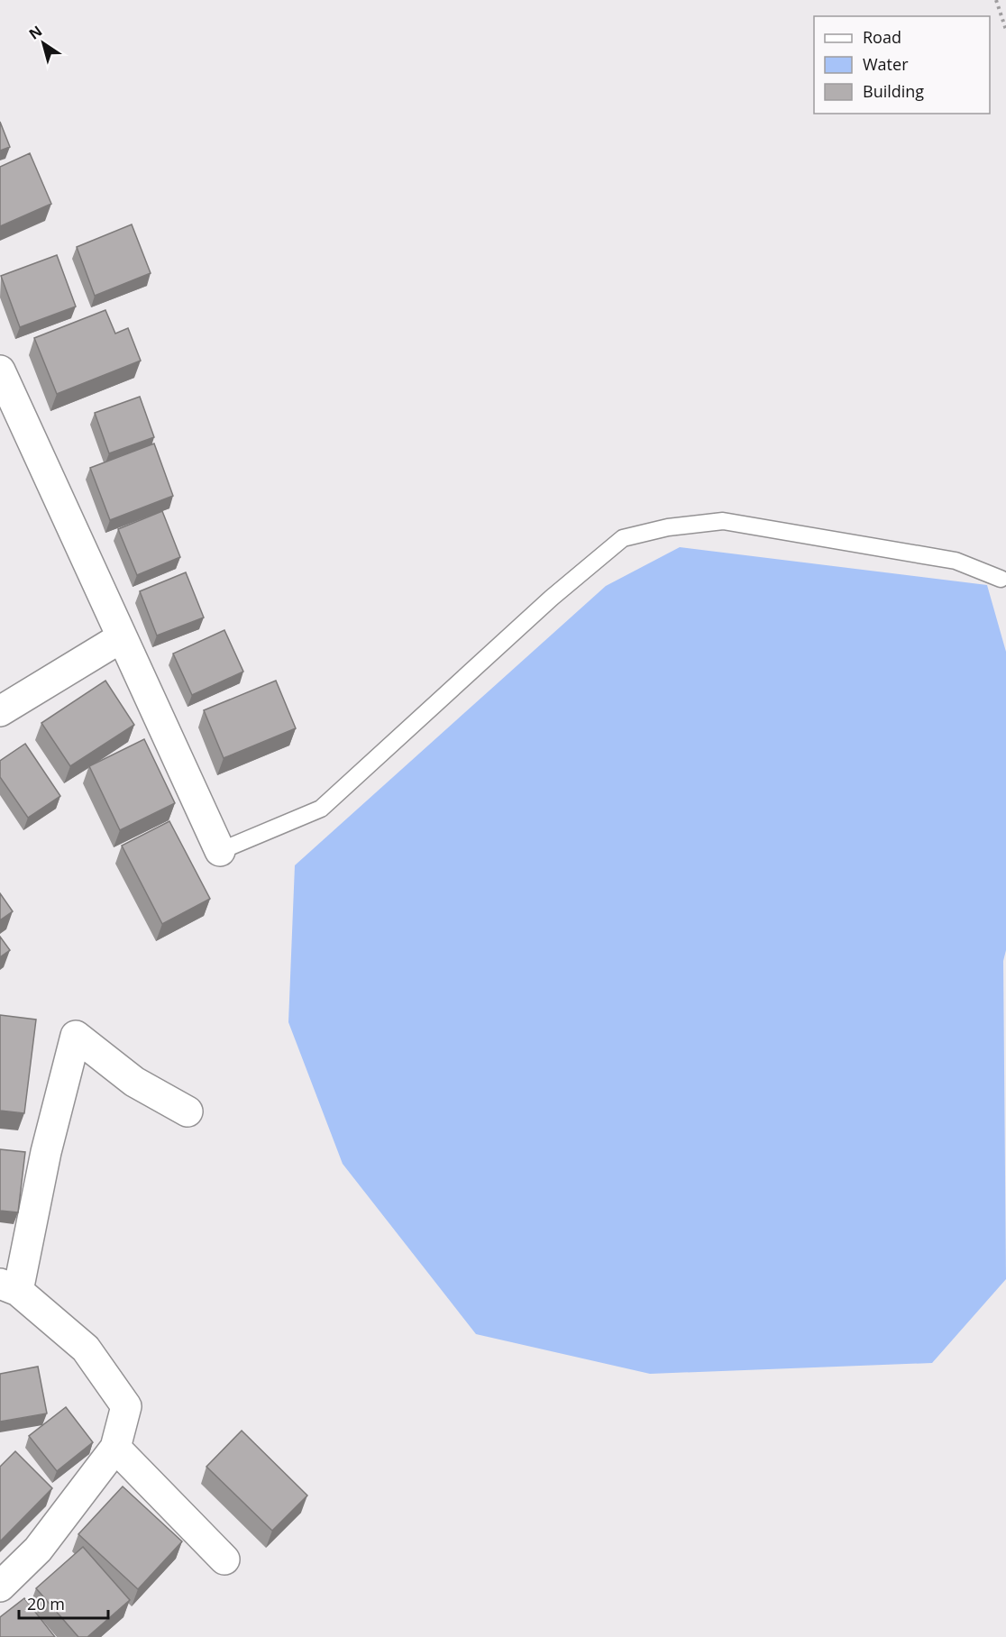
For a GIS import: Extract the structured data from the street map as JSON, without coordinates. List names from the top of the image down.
{
  "legend": ["Road", "Water", "Building"],
  "scale_bar": "20 m",
  "north": "top left"
}
